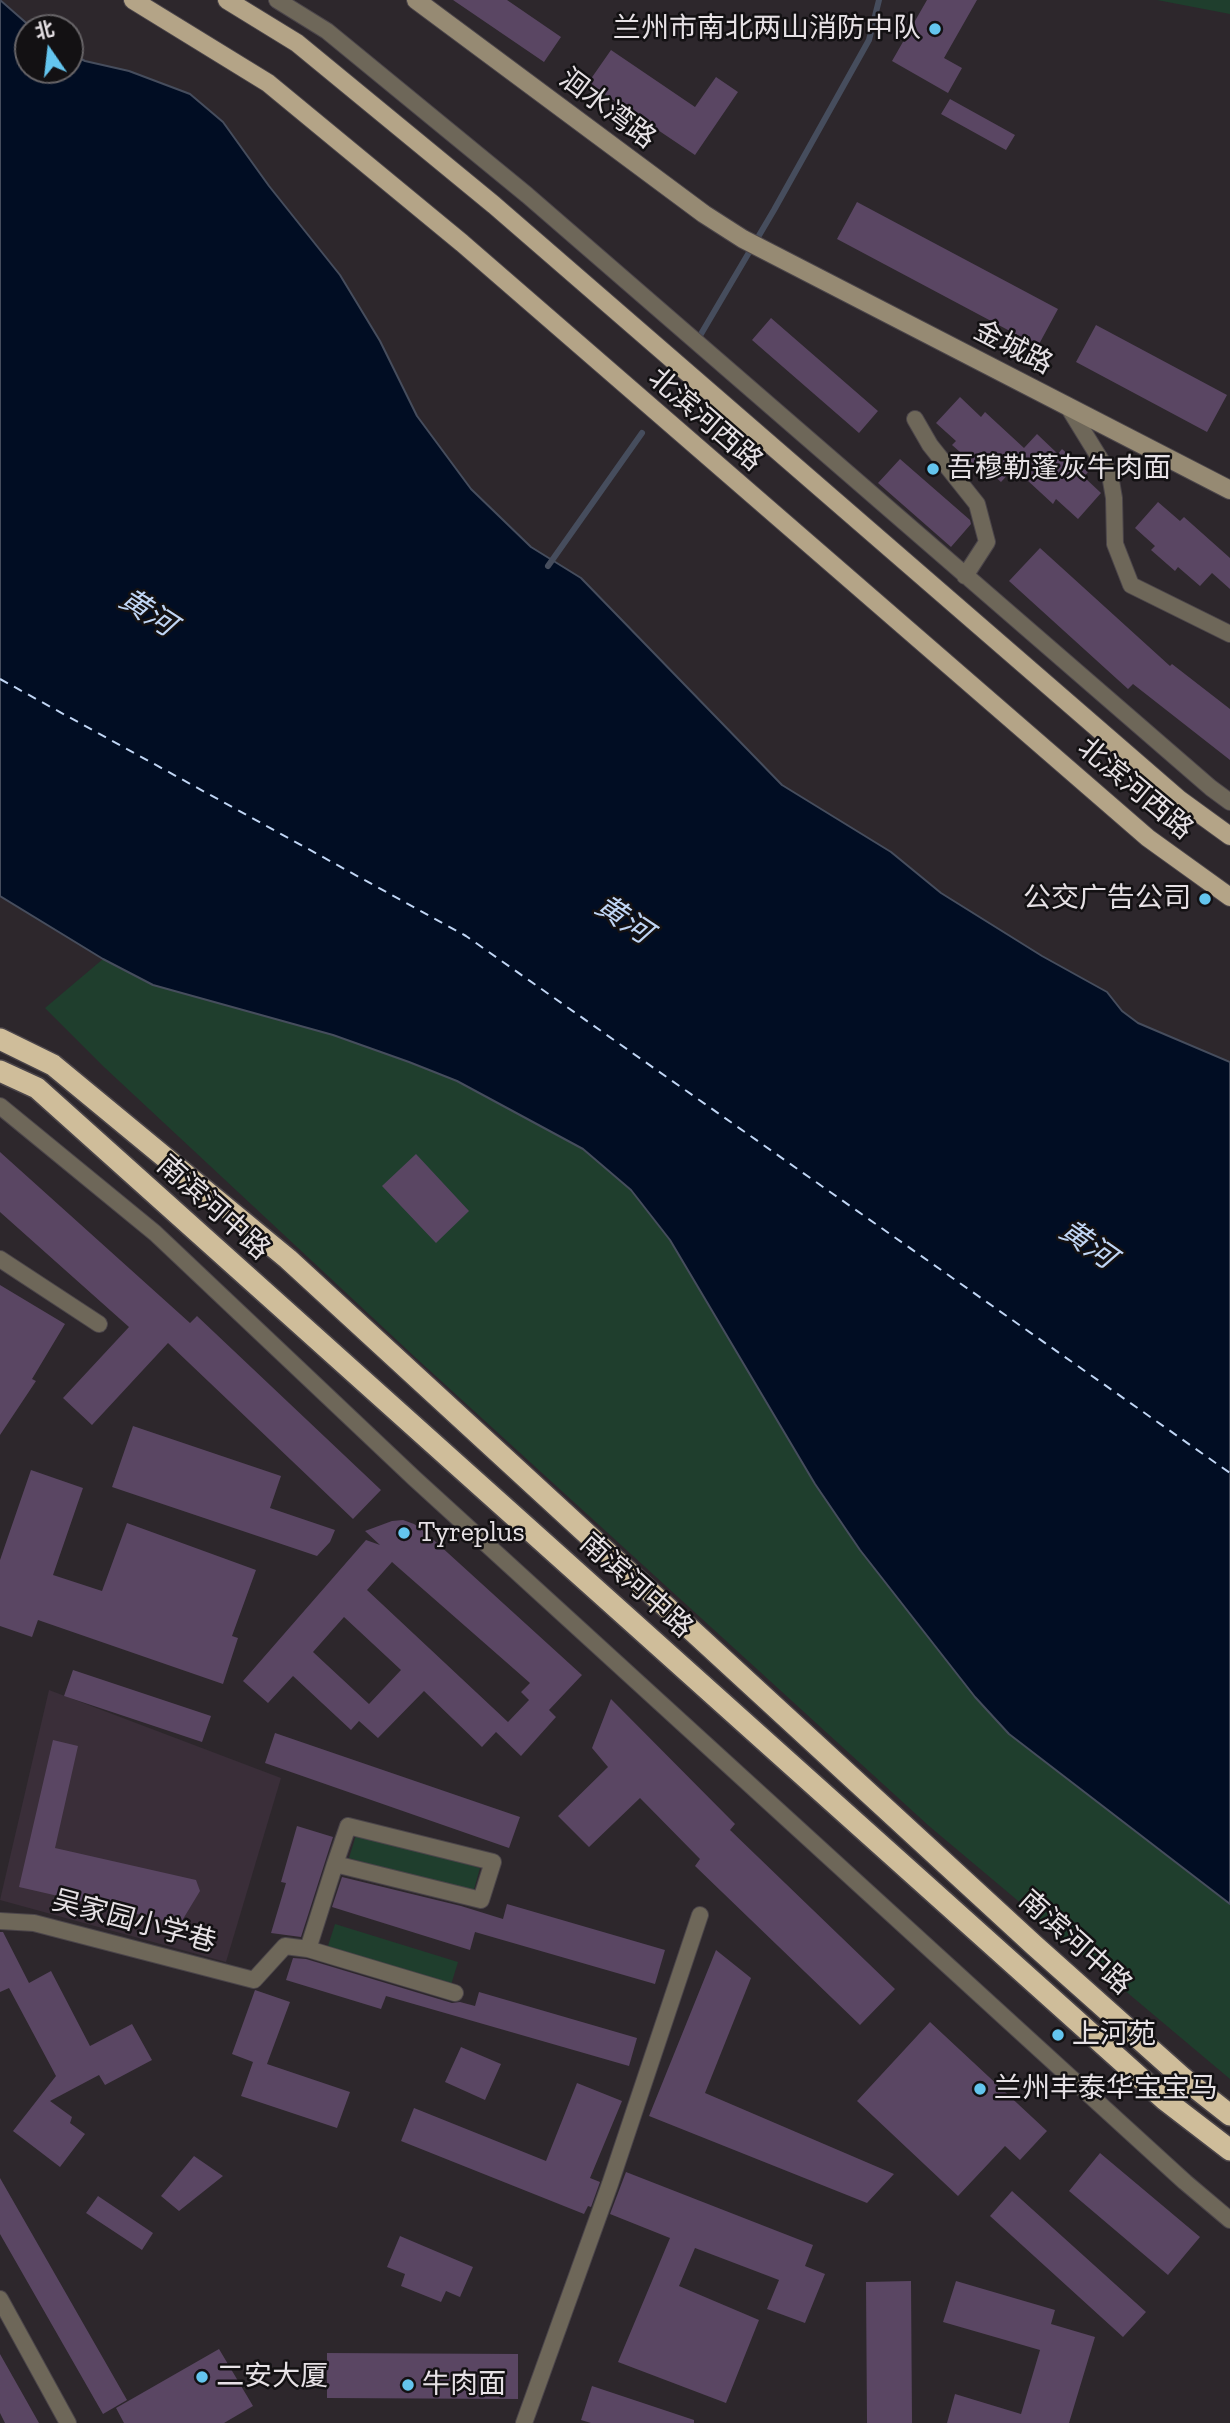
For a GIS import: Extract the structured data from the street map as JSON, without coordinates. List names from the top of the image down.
{
  "streets": {
    "highway": ["南滨河中路"],
    "main road": ["北滨河西路"],
    "street": ["洄水湾路", "金城路", "吴家园小学巷"]
  },
  "crossings": [
    ["洄水湾路", "金城路"]
  ],
  "water": ["黄河"],
  "places": [
    "兰州市南北两山消防中队",
    "吾穆勒蓬灰牛肉面",
    "公交广告公司",
    "Tyreplus",
    "上河苑",
    "兰州丰泰华宝宝马",
    "二安大厦",
    "牛肉面"
  ],
  "north": "top"
}
